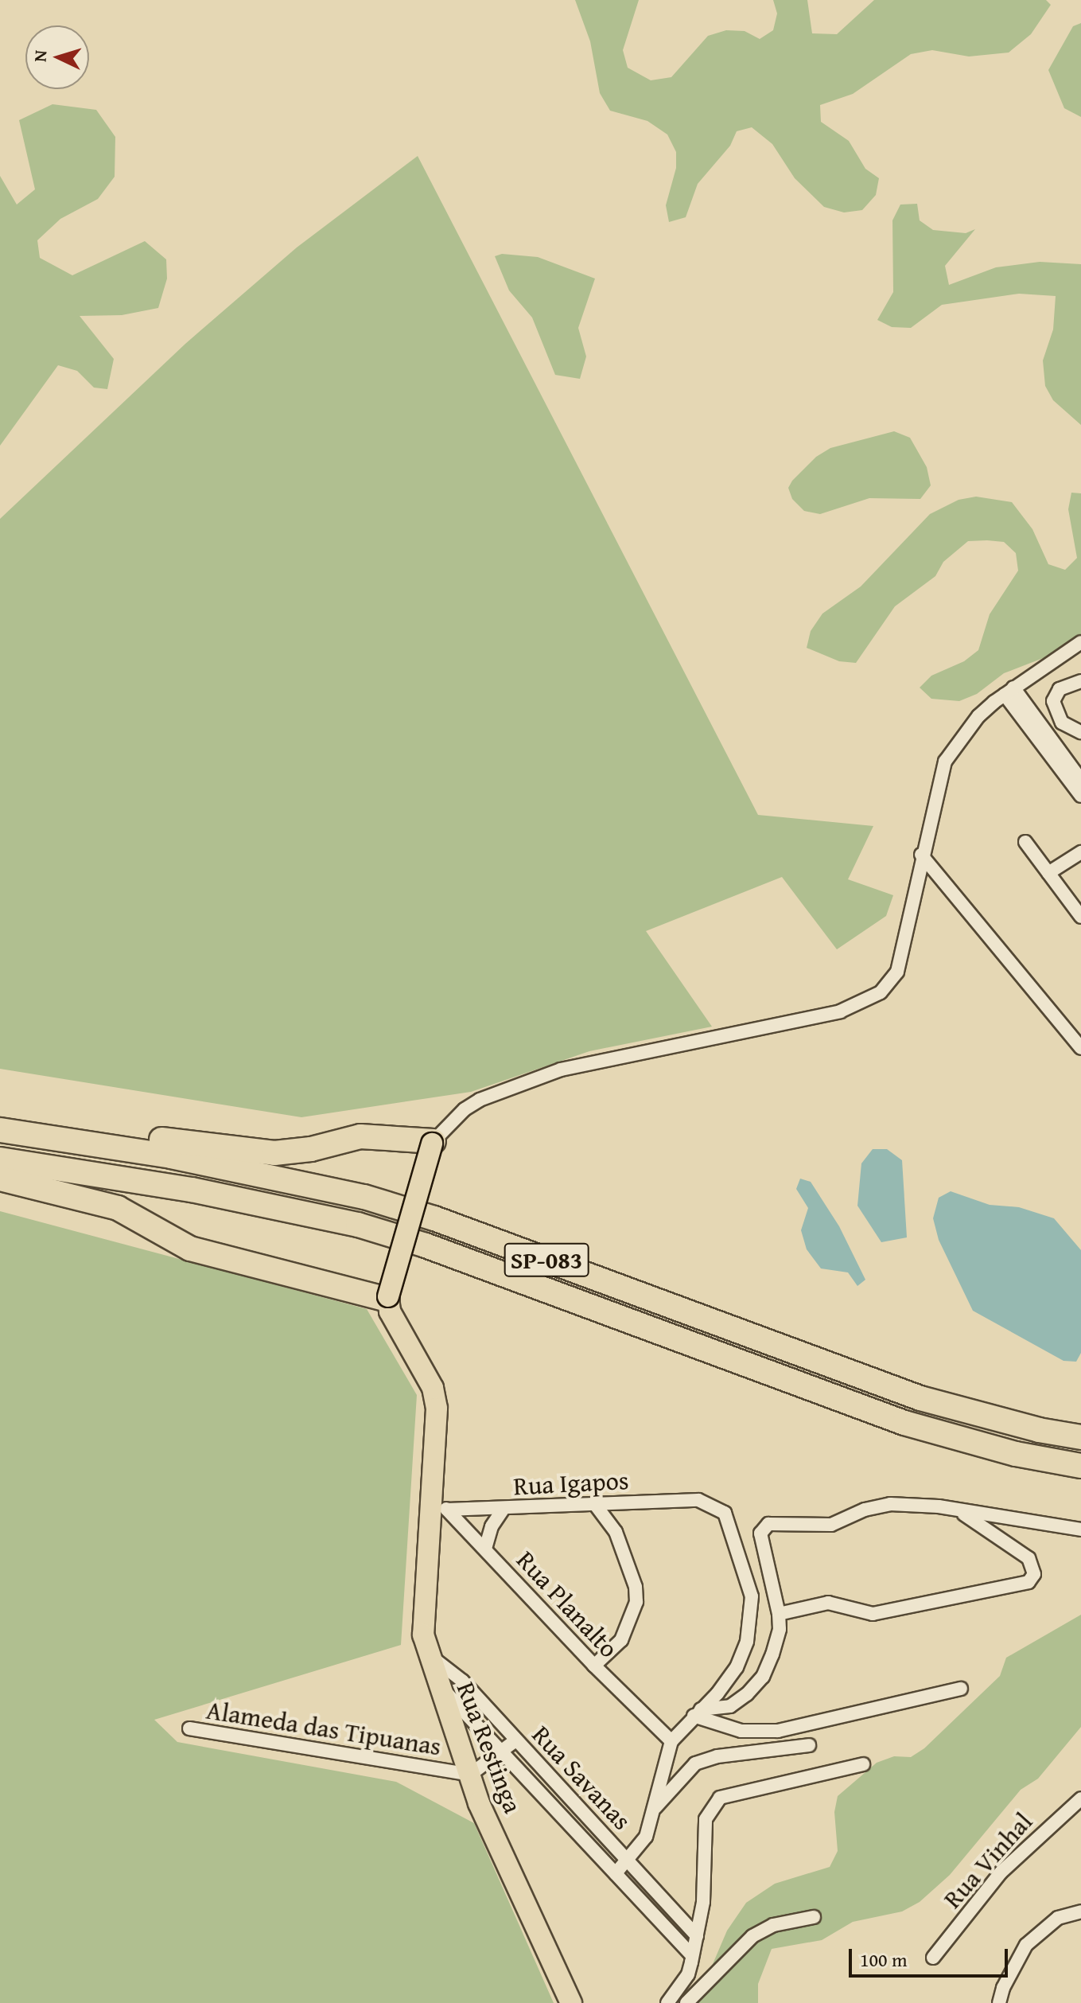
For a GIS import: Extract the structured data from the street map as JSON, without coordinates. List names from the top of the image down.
{
  "streets": {
    "highway": ["SP-083"],
    "main road": ["Rua Restinga"],
    "street": [
      "Rua Igapos",
      "Rua Planalto",
      "Alameda das Tipuanas",
      "Rua Savanas",
      "Rua Vinhal"
    ]
  },
  "crossings": [
    ["Rua Igapos", "Rua Planalto"],
    ["Rua Igapos", "Rua Restinga"],
    ["Rua Planalto", "Rua Restinga"],
    ["Alameda das Tipuanas", "Rua Restinga"],
    ["Alameda das Tipuanas", "Rua Savanas"],
    ["Rua Restinga", "Rua Savanas"]
  ],
  "scale_bar": "100 m",
  "north": "left"
}
